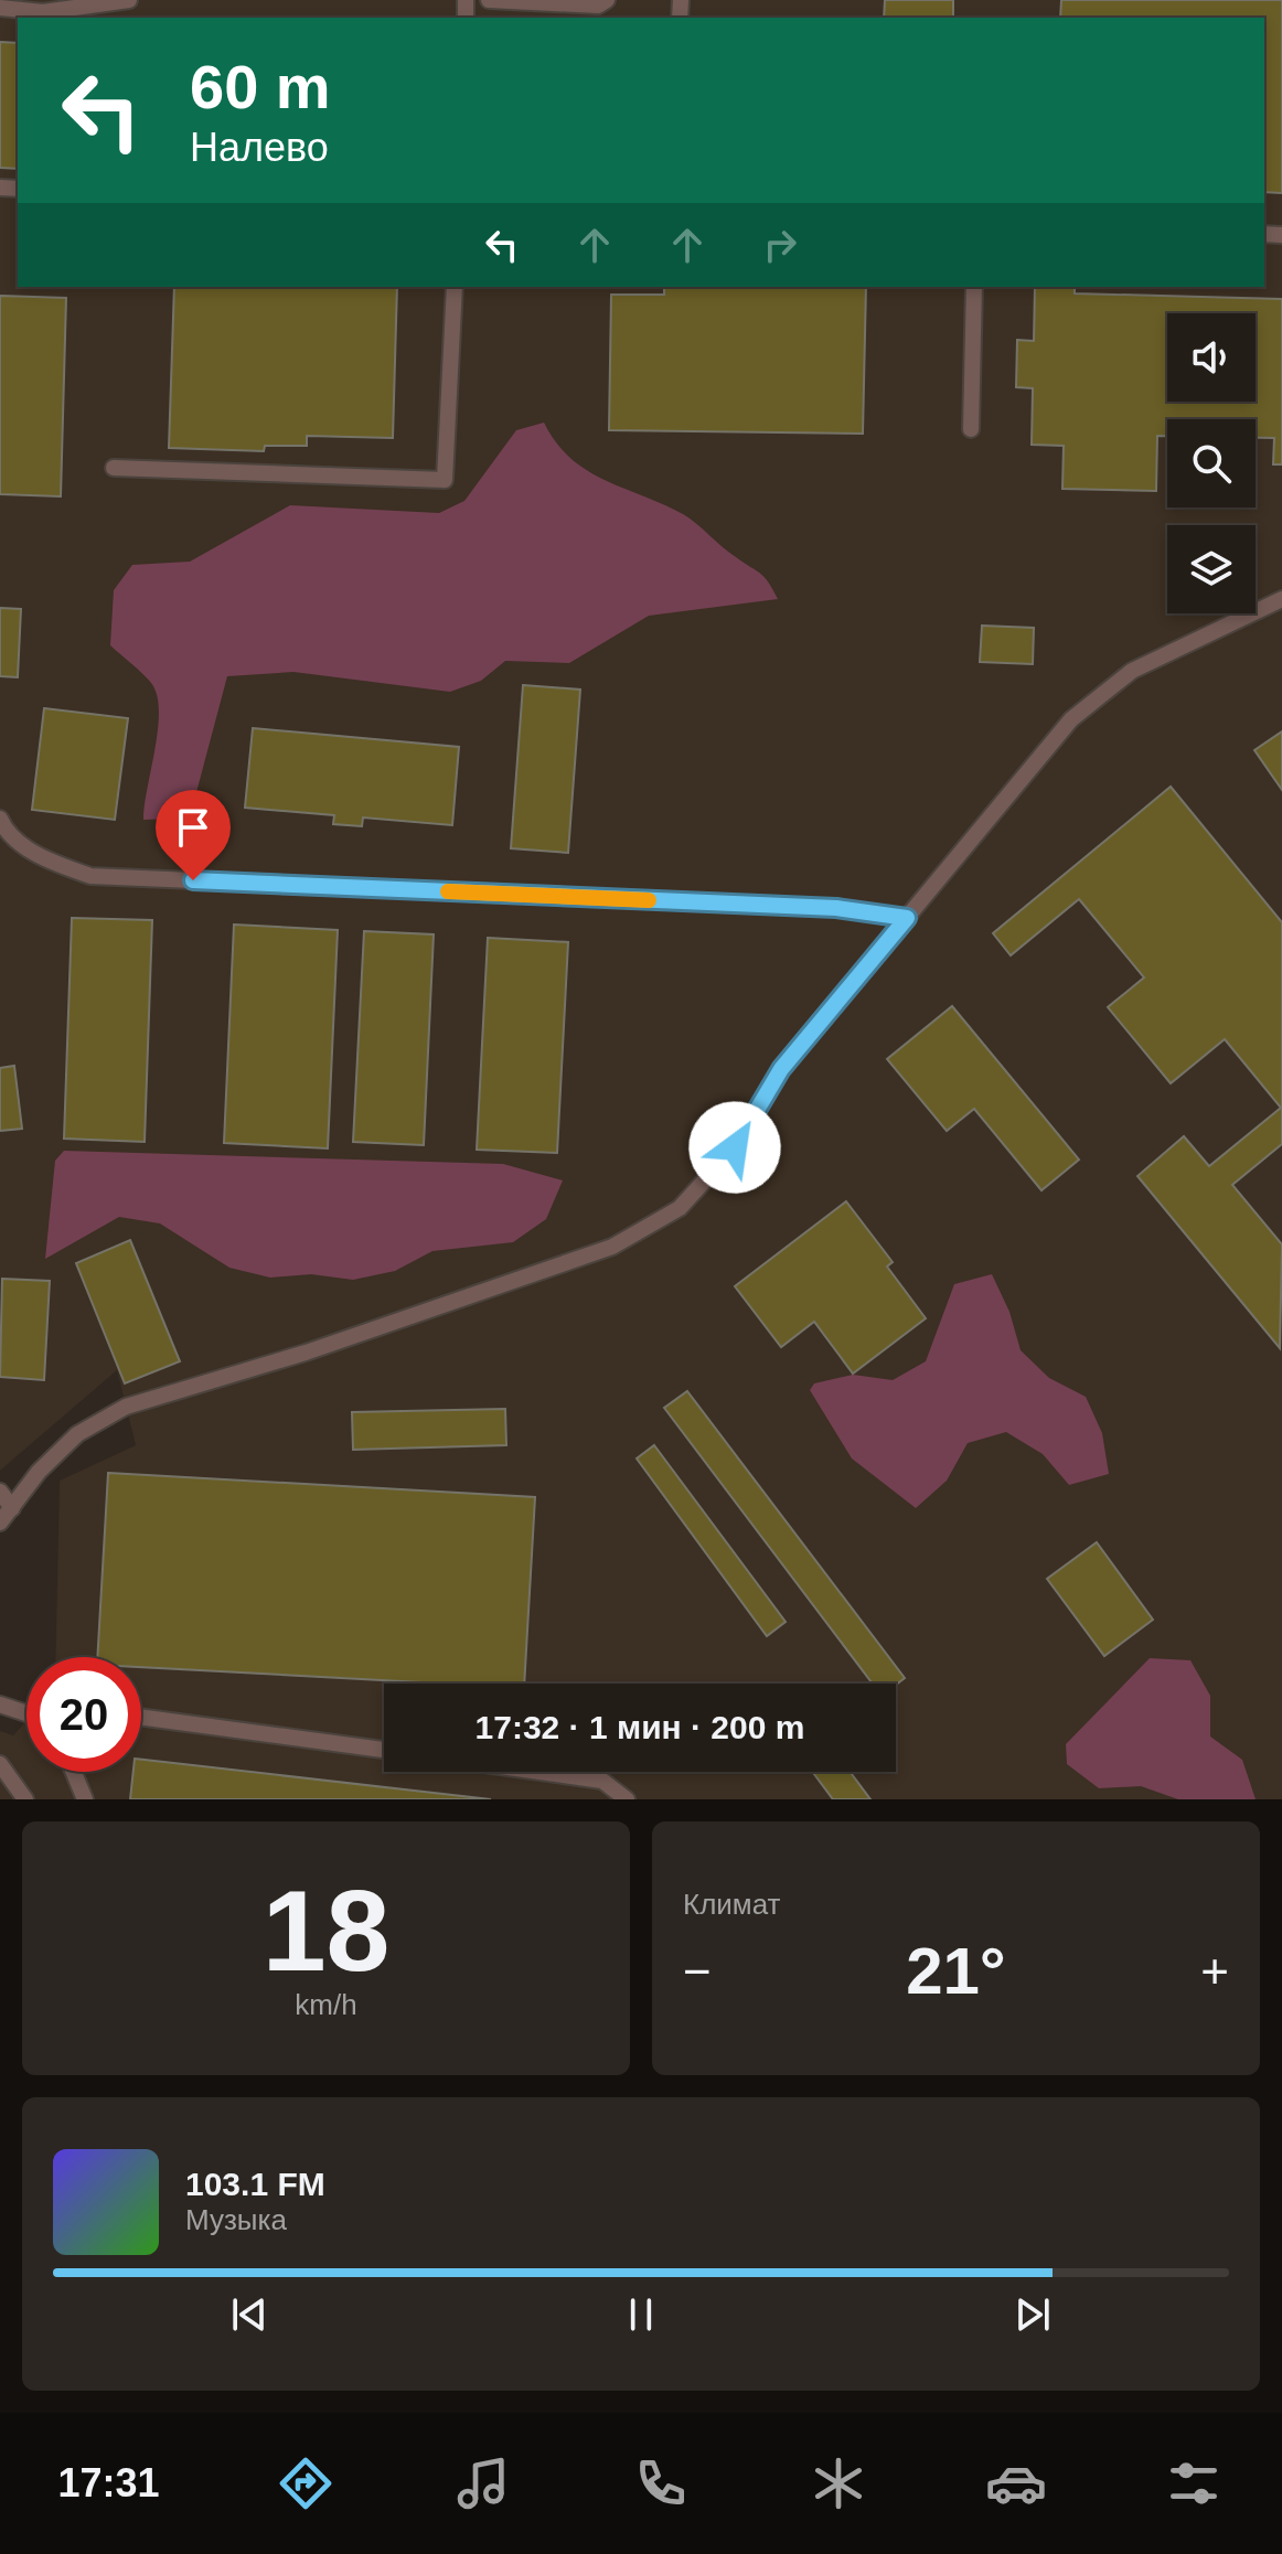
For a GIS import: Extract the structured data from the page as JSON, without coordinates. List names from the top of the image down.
{
  "page": {
    "turn": ["60 m", "Налево"],
    "limit": "20",
    "trip": "17:32 · 1 мин · 200 m",
    "tile": [
      ["18", "km/h"],
      "Климат"
    ],
    "heat": ["−", "21°", "+"],
    "song": ["103.1 FM", "Музыка"],
    "tabs": "17:31"
  }
}
